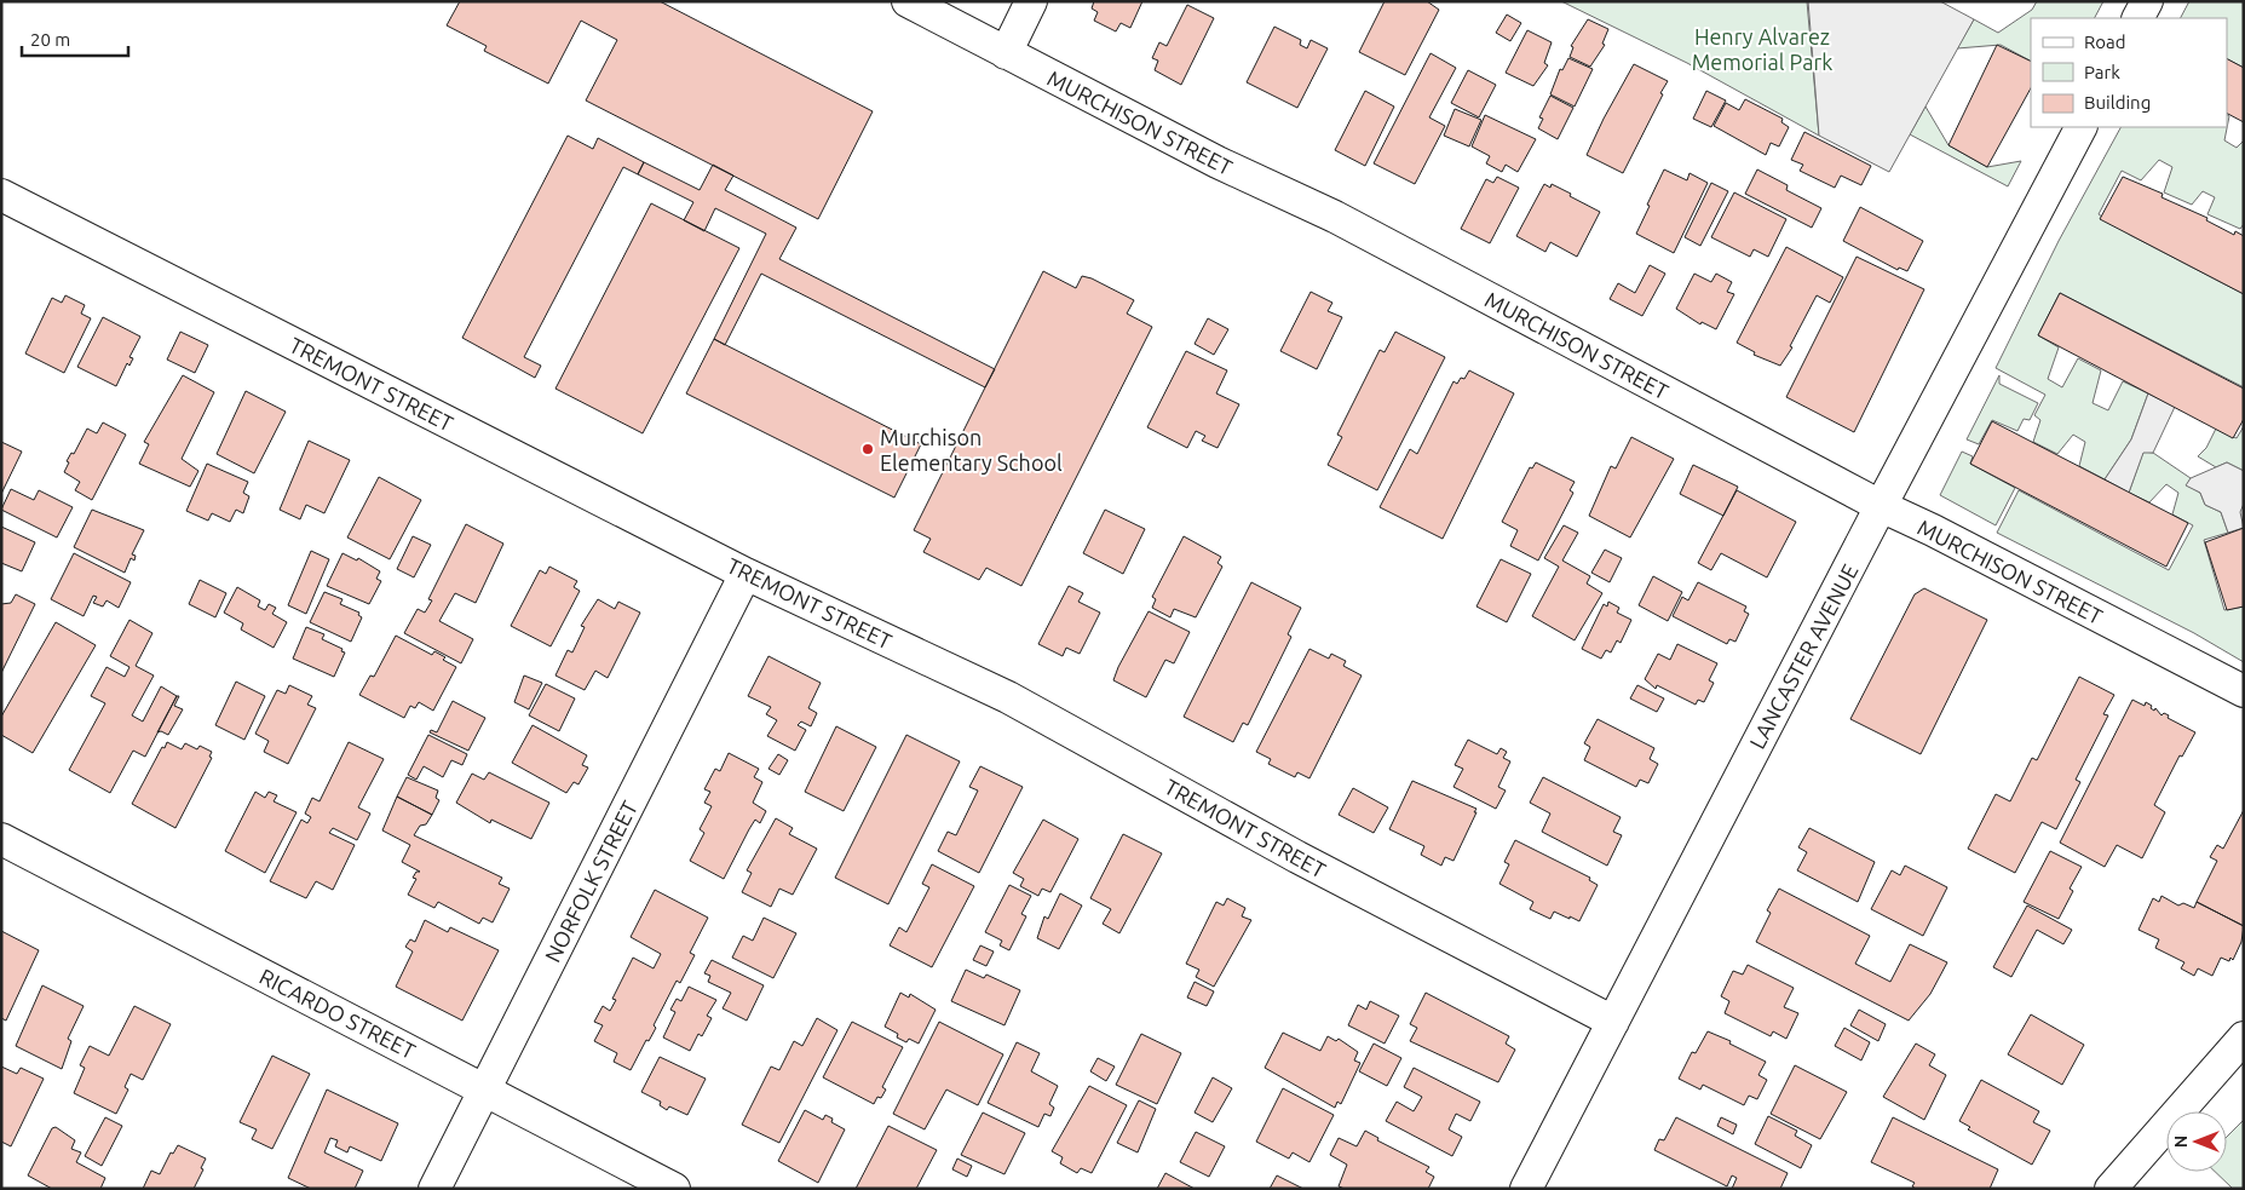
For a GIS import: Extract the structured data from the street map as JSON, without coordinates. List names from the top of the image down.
{
  "streets": {
    "street": [
      "MURCHISON STREET",
      "TREMONT STREET",
      "LANCASTER AVENUE",
      "NORFOLK STREET",
      "RICARDO STREET"
    ]
  },
  "crossings": [
    ["MURCHISON STREET", "LANCASTER AVENUE"],
    ["TREMONT STREET", "LANCASTER AVENUE"],
    ["TREMONT STREET", "NORFOLK STREET"],
    ["NORFOLK STREET", "RICARDO STREET"]
  ],
  "parks": ["Henry Alvarez Memorial Park"],
  "places": ["Murchison Elementary School"],
  "legend": ["Road", "Park", "Building"],
  "scale_bar": "20 m",
  "north": "left"
}
